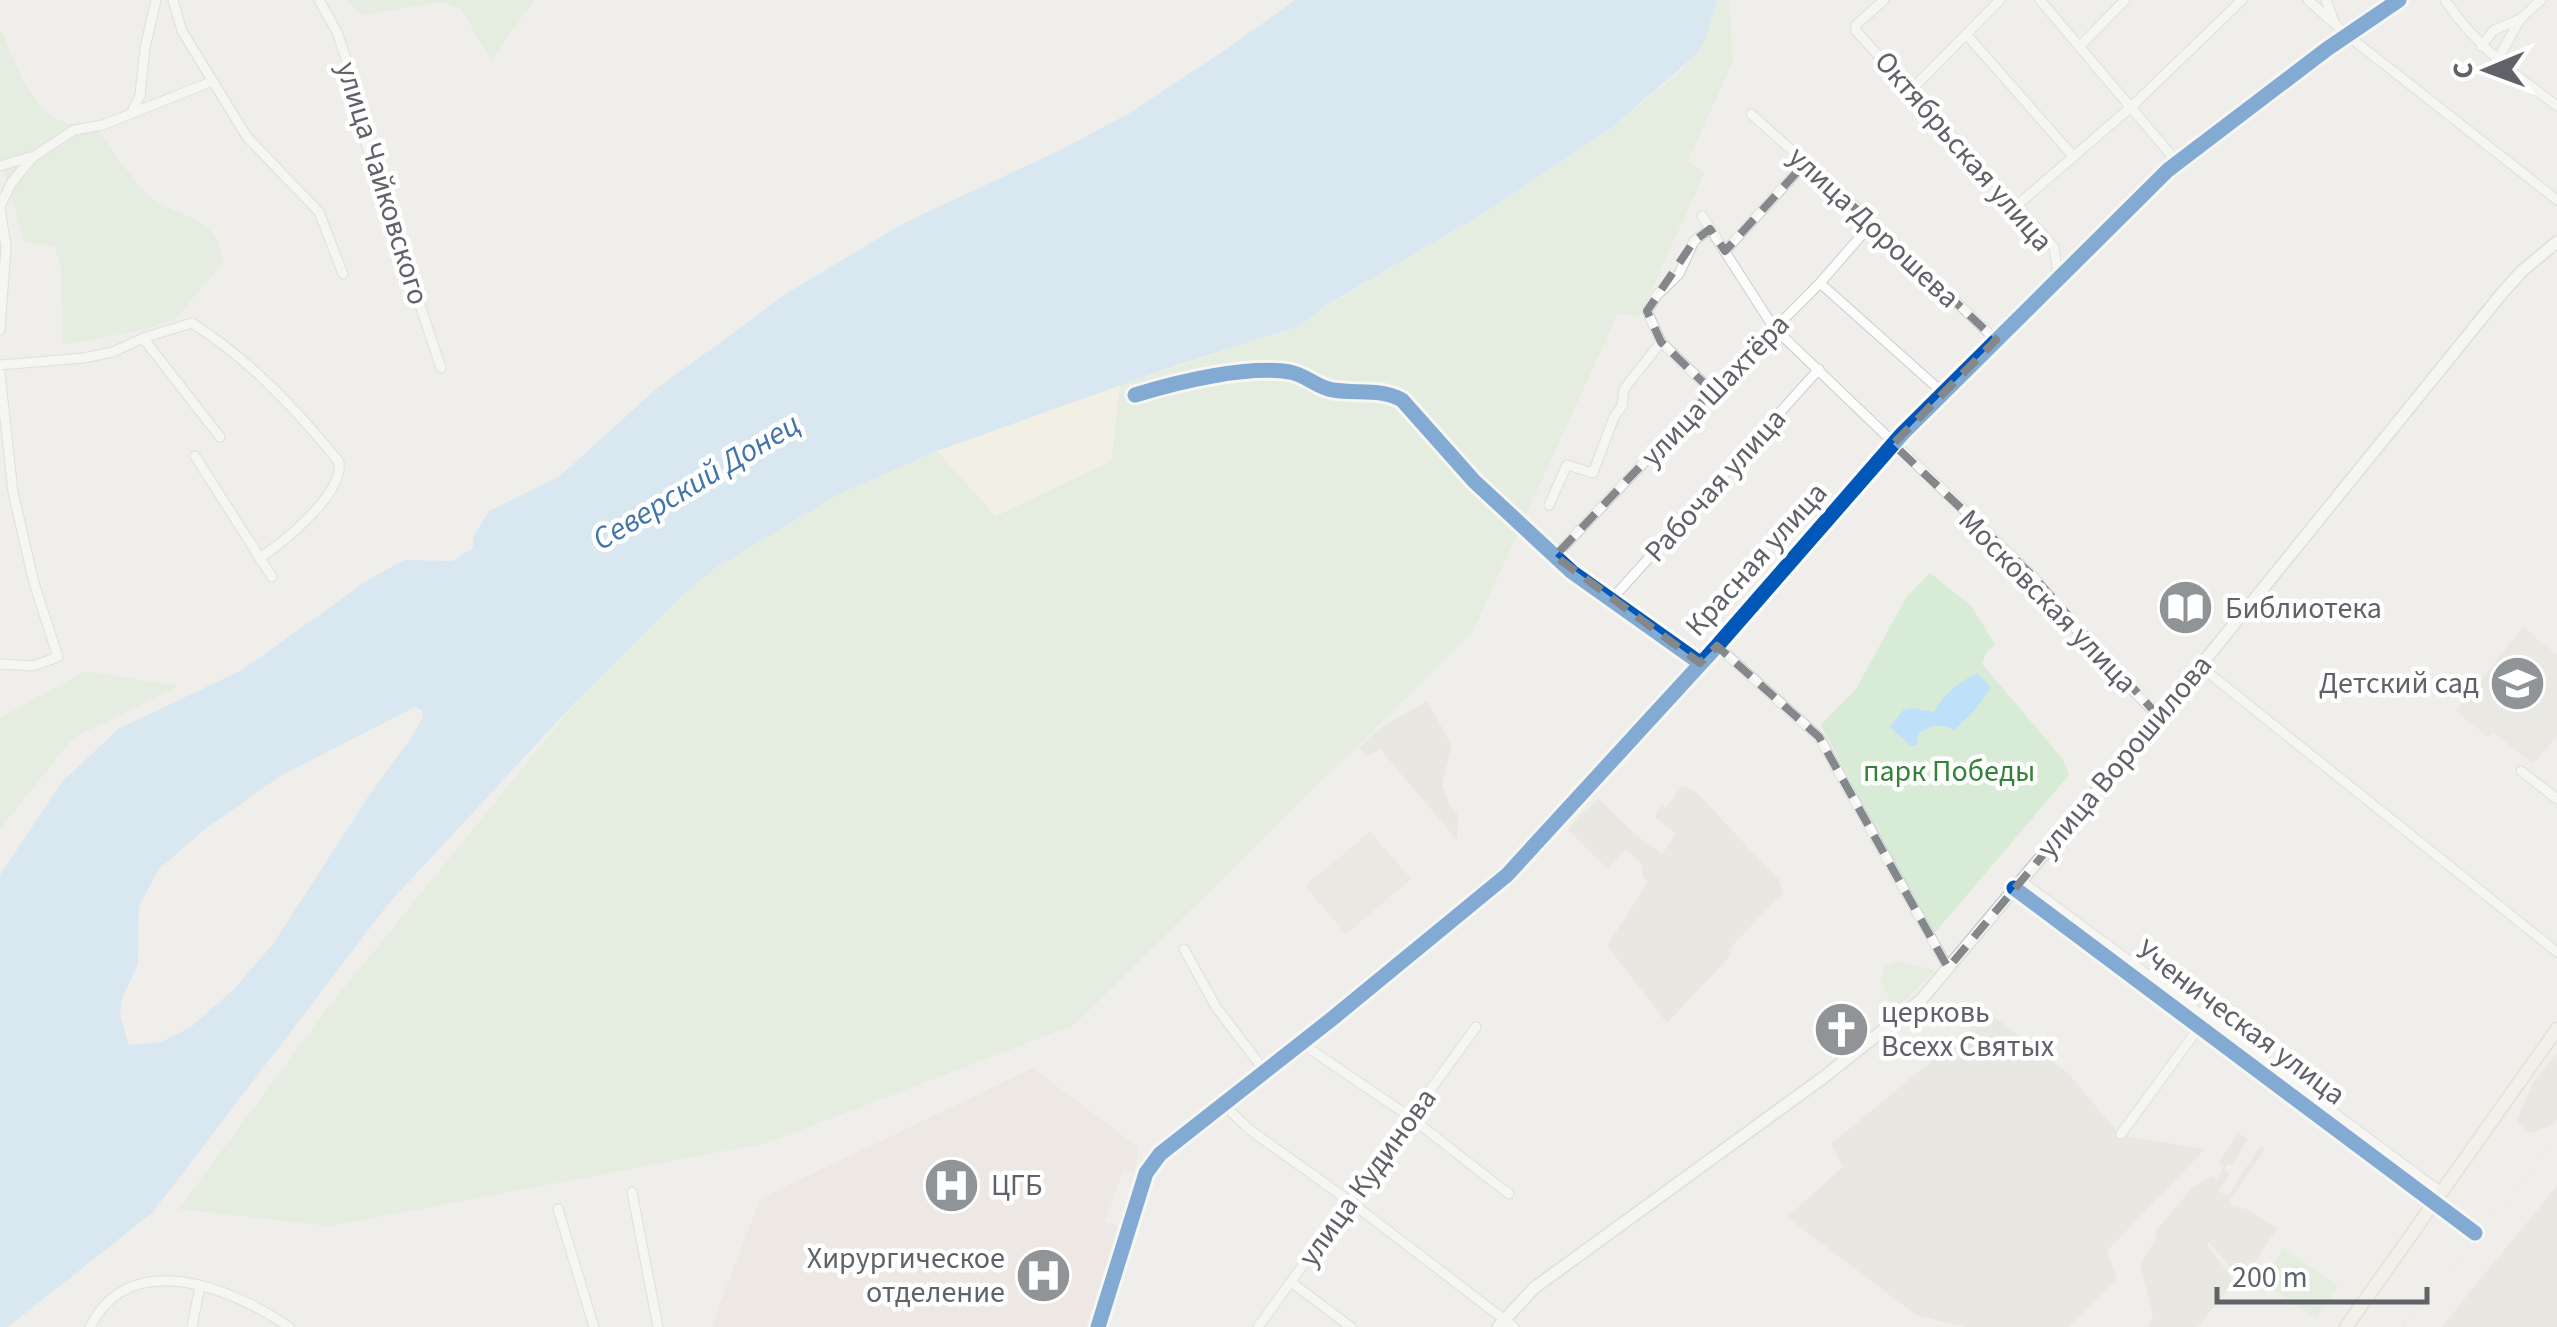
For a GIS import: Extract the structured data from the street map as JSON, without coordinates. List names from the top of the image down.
{
  "streets": {
    "street": [
      "Октябрьская улица",
      "улица Чайковского",
      "улица Дорошева",
      "улица Шахтёра",
      "Рабочая улица",
      "Красная улица",
      "Московская улица",
      "улица Ворошилова",
      "Ученическая улица",
      "улица Кудинова"
    ]
  },
  "crossings": [
    ["Октябрьская улица", "Красная улица"],
    ["улица Дорошева", "улица Шахтёра"],
    ["улица Дорошева", "Красная улица"],
    ["улица Шахтёра", "Московская улица"],
    ["Рабочая улица", "Московская улица"],
    ["Красная улица", "Московская улица"],
    ["Московская улица", "улица Ворошилова"],
    ["улица Ворошилова", "Ученическая улица"]
  ],
  "water": ["Северский Донец"],
  "parks": ["парк Победы"],
  "places": {
    "library": ["Библиотека"],
    "school or university": ["Детский сад"],
    "church": ["церковь Всехх Святых"],
    "hospital": ["ЦГБ", "Хирургическое отделение"]
  },
  "scale_bar": "200 m",
  "north": "left"
}
